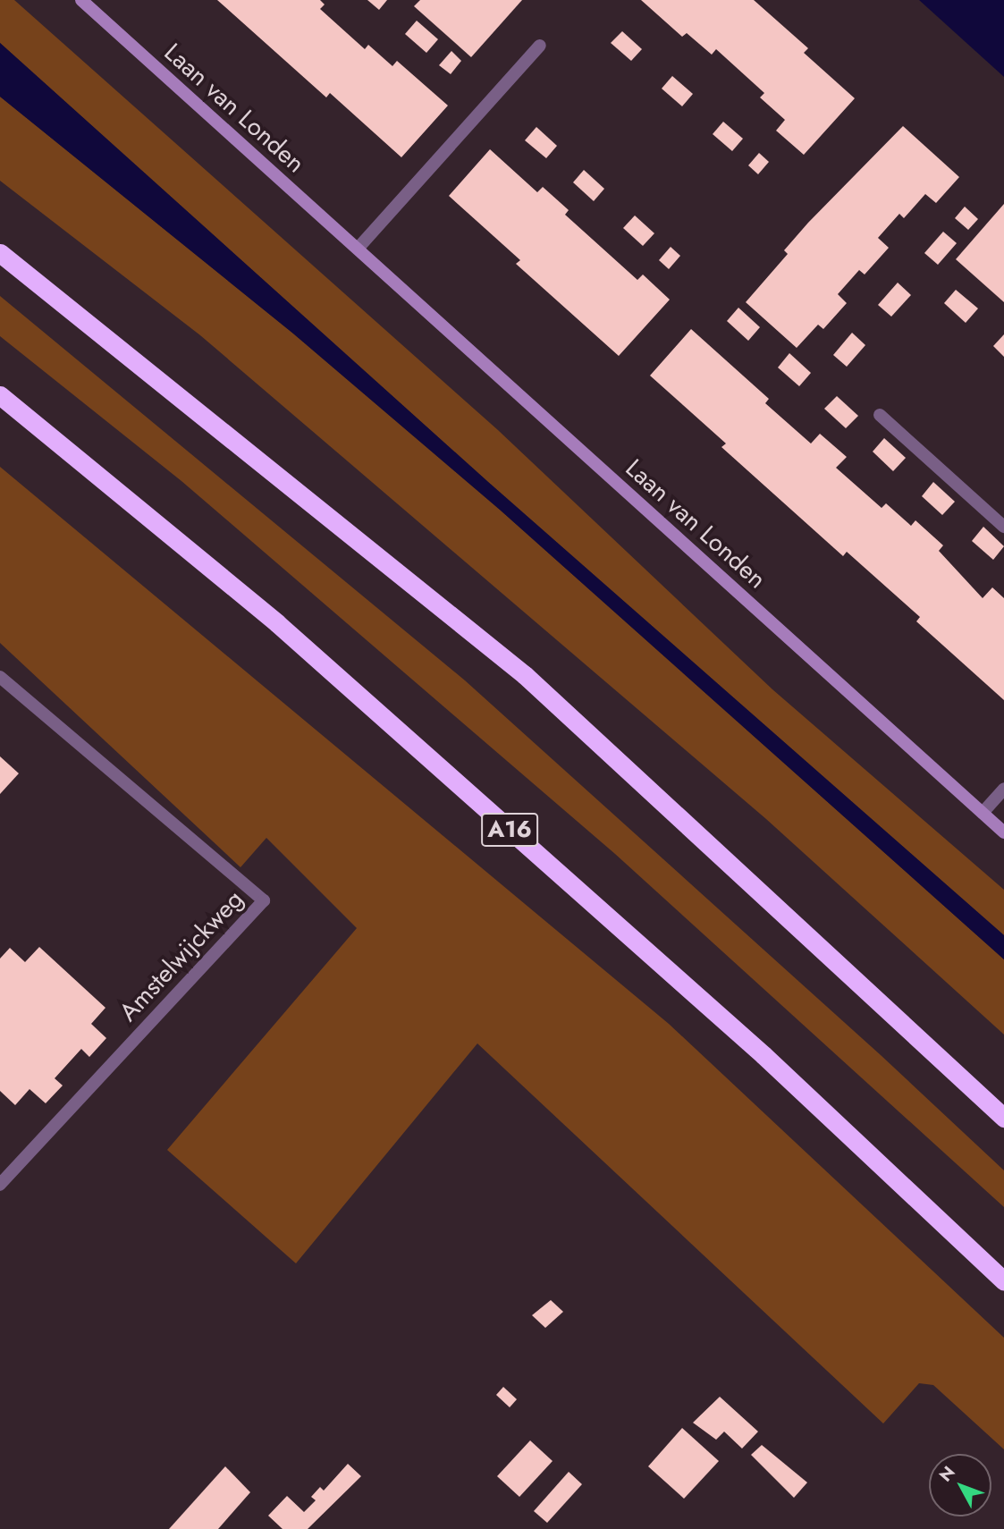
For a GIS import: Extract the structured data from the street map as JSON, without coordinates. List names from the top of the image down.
{
  "streets": {
    "highway": ["A16"],
    "street": ["Laan van Londen", "Amstelwijckweg"]
  },
  "north": "top left"
}
